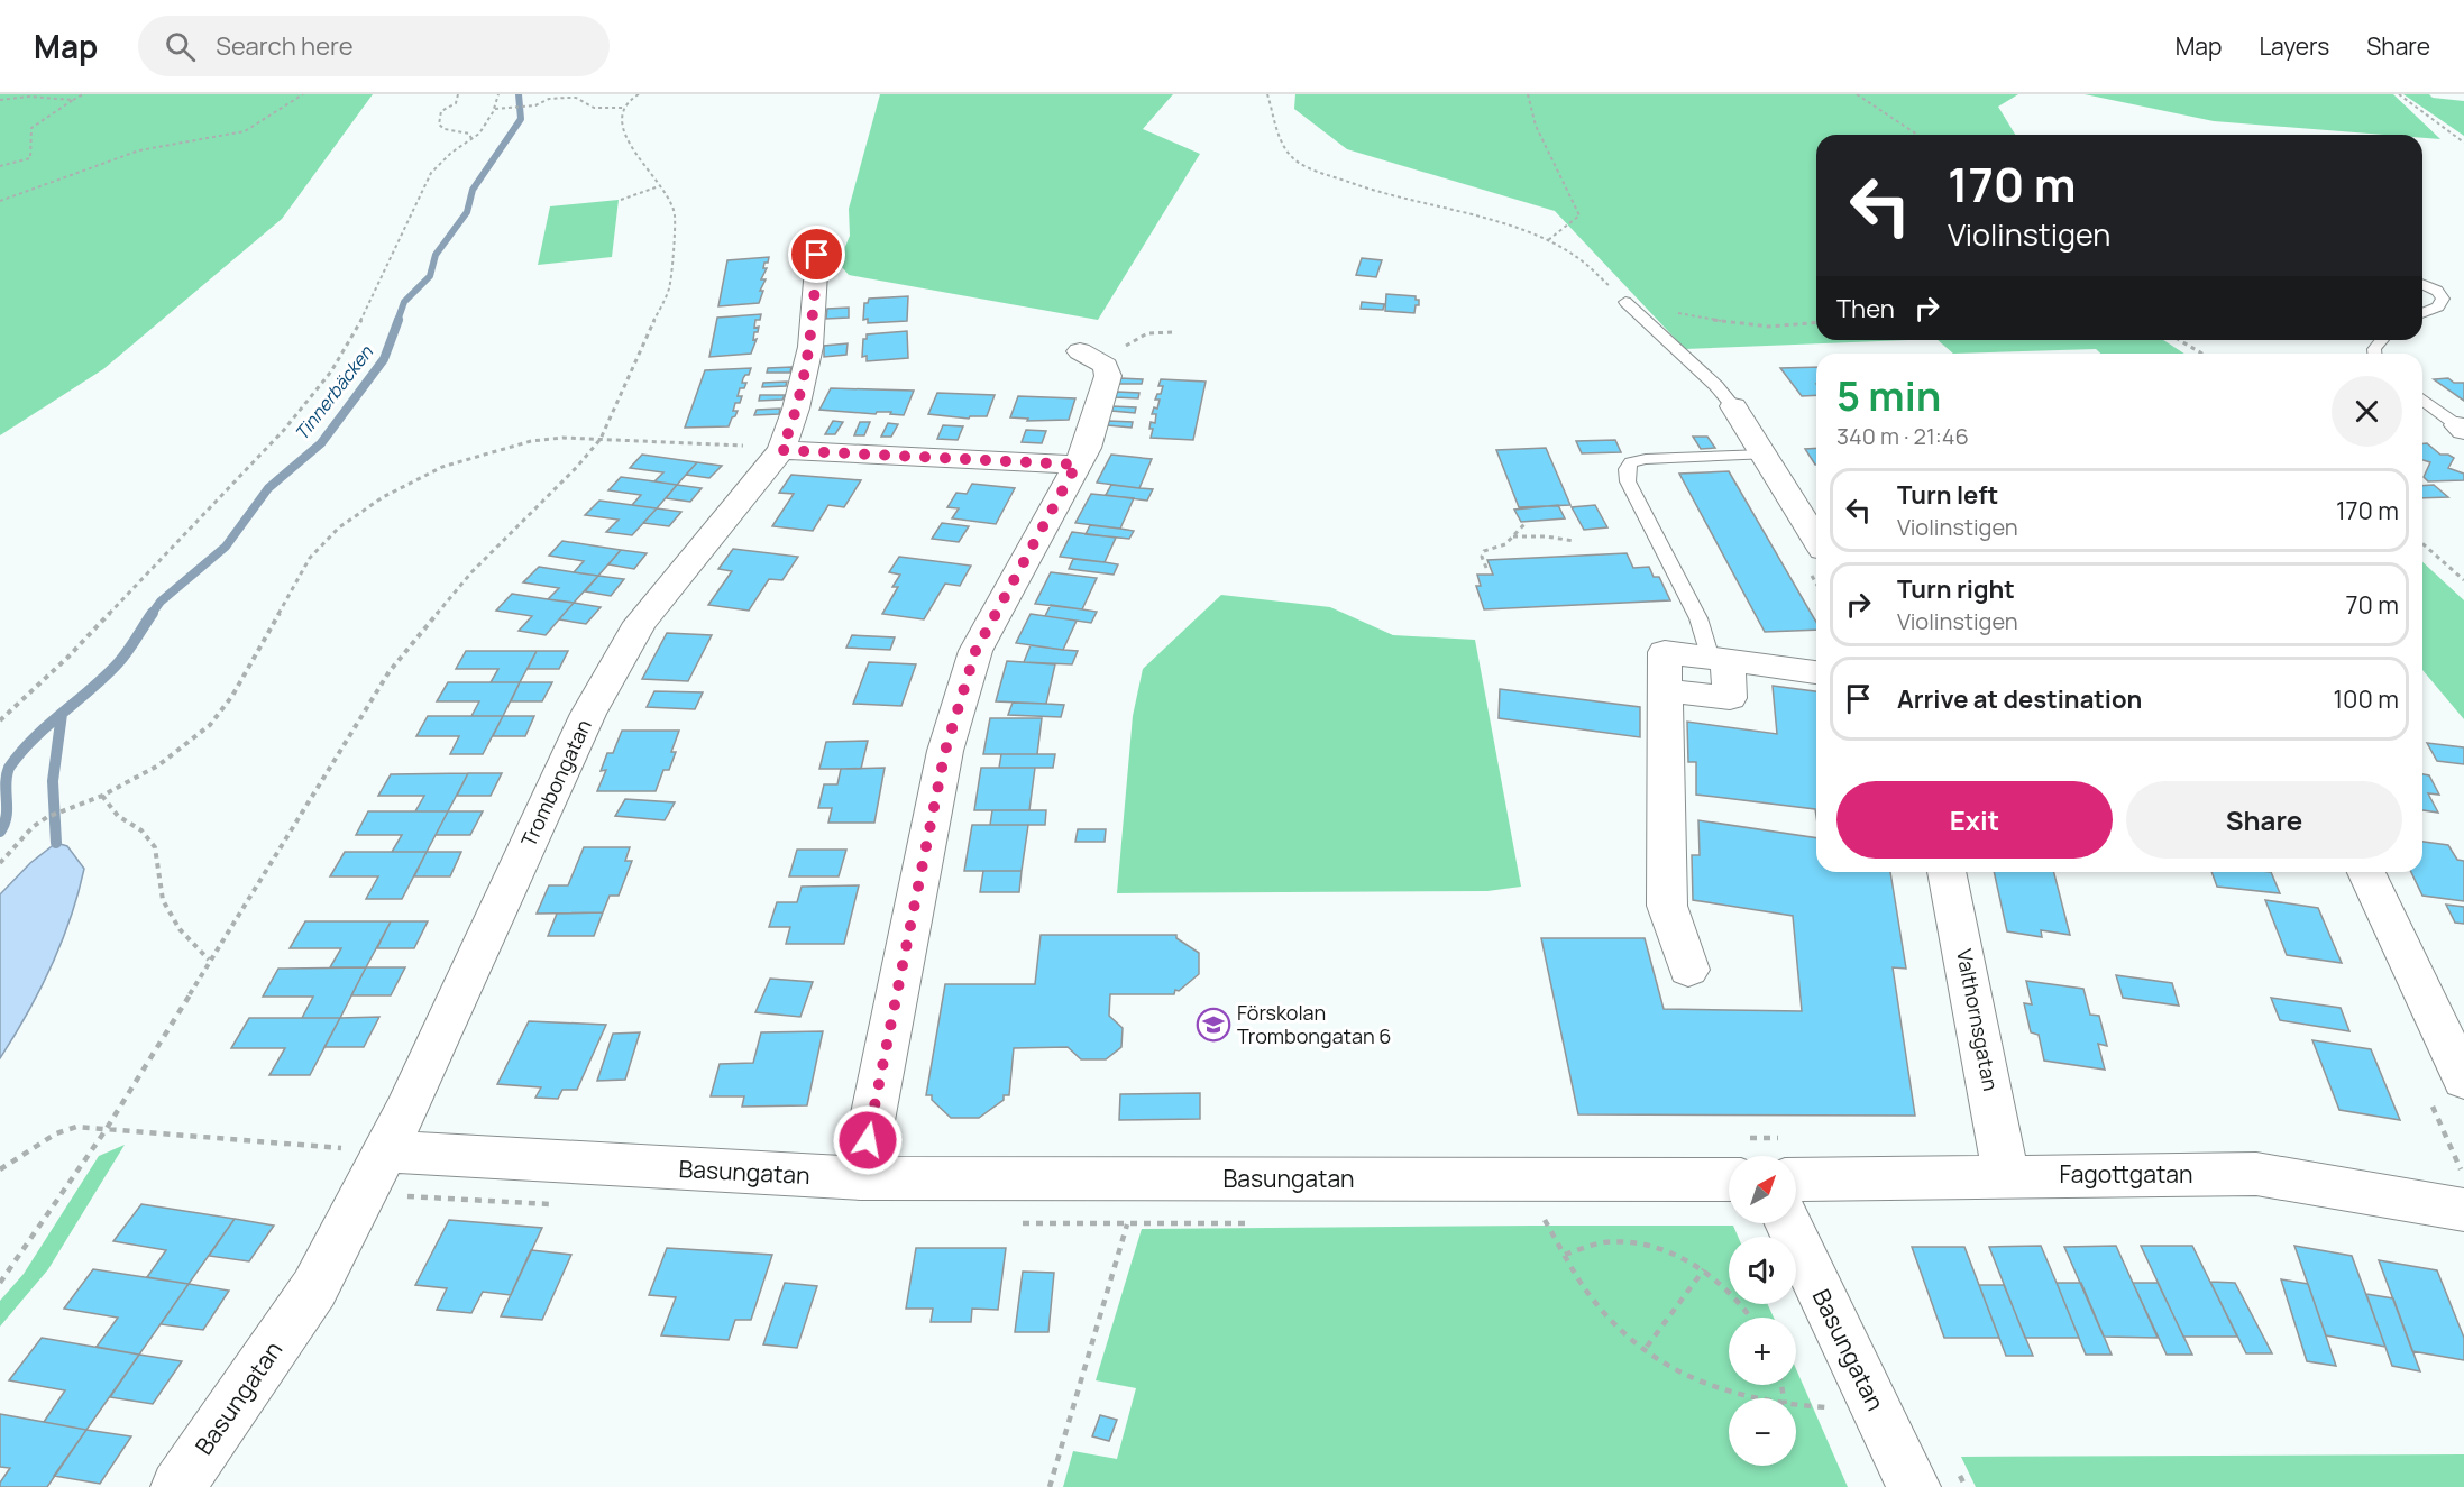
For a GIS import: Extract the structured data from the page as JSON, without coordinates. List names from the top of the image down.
{
  "streets": {
    "street": [
      "Trombongatan",
      "Valthornsgatan",
      "Basungatan",
      "Fagottgatan"
    ]
  },
  "crossings": [
    ["Trombongatan", "Basungatan"],
    ["Valthornsgatan", "Fagottgatan"]
  ],
  "water": ["Tinnerbäcken"],
  "places": {
    "school or university": ["Förskolan Trombongatan 6"]
  },
  "north": "top right",
  "page": {
    "header": "Map",
    "search": "Search here",
    "nav": ["Map", "Layers", "Share"],
    "turn": ["170 m", "Violinstigen"],
    "then": "Then",
    "heading": ["5 min", "340 m · 21:46"],
    "list": [
      {
        "name": "Turn left",
        "note": "Violinstigen",
        "value": "170 m"
      },
      {
        "name": "Turn right",
        "note": "Violinstigen",
        "value": "70 m"
      },
      {
        "name": "Arrive at destination",
        "value": "100 m"
      }
    ],
    "buttons": ["Exit", "Share"],
    "map_buttons": ["+", "−"]
  }
}
